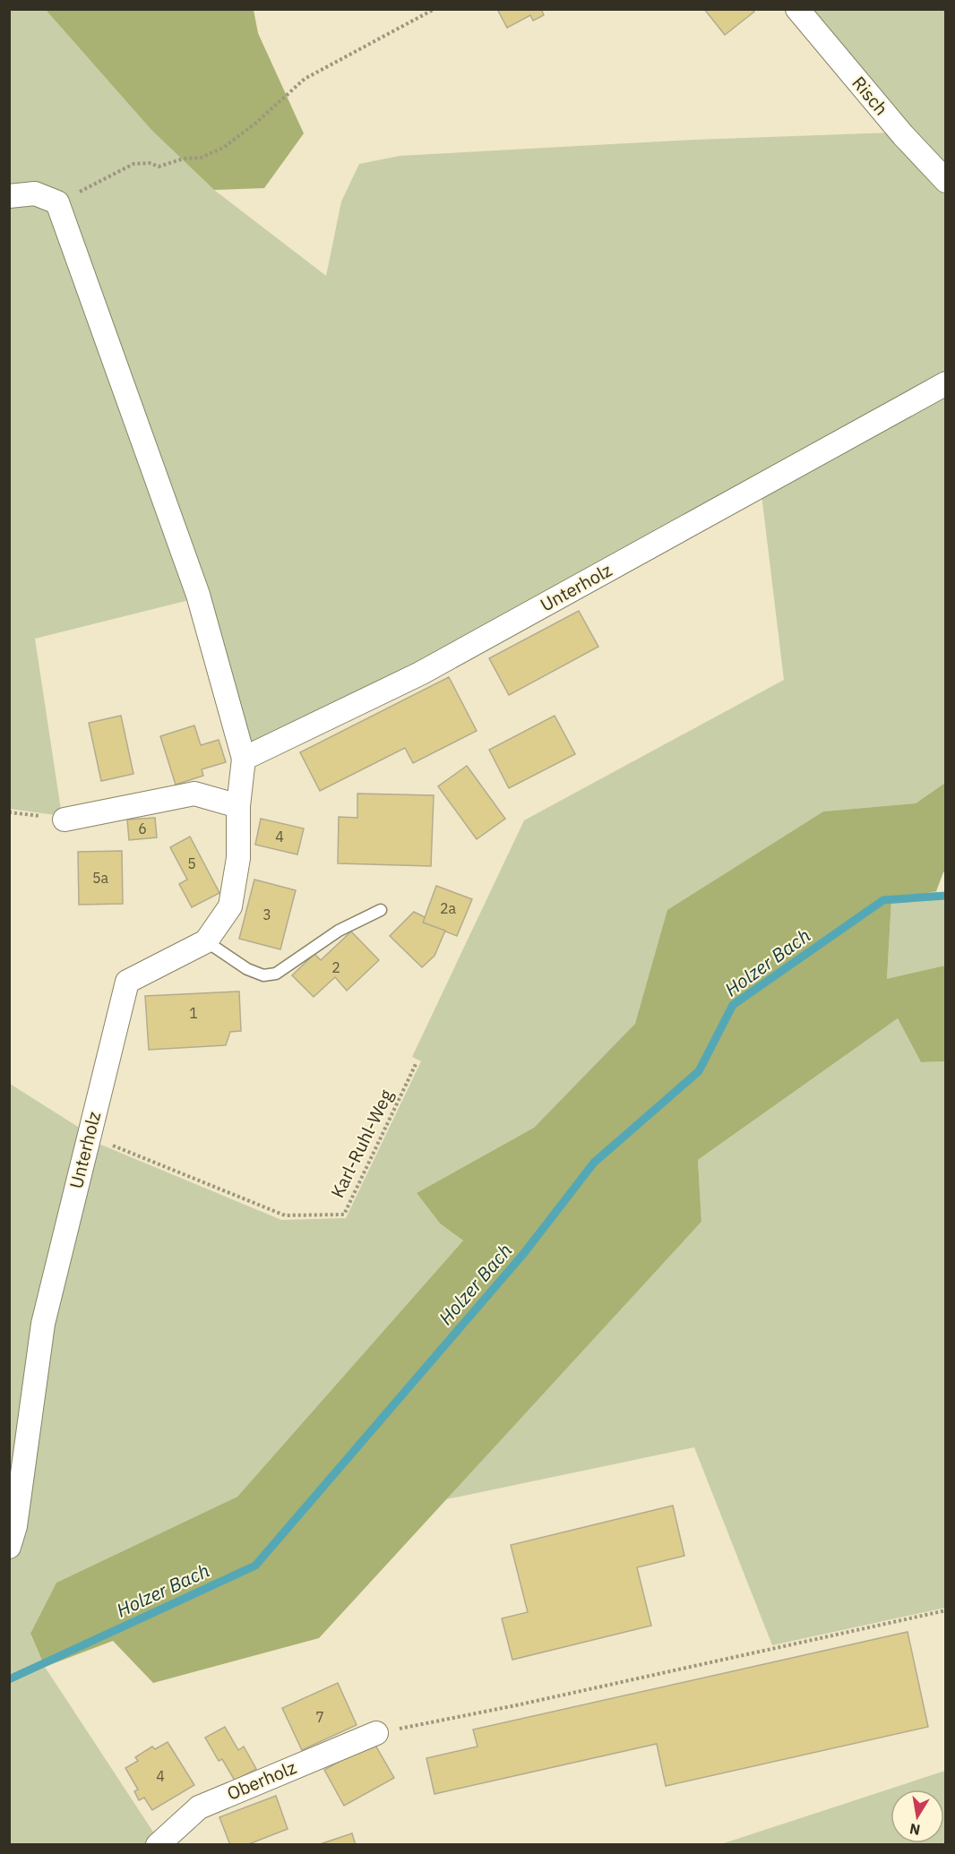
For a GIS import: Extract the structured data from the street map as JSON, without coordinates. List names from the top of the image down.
{
  "streets": {
    "street": ["Risch", "Unterholz", "Oberholz"],
    "path": ["Karl-Ruhl-Weg"]
  },
  "water": ["Holzer Bach"],
  "house_numbers": [
    "6",
    "4",
    "5",
    "5a",
    "2a",
    "3",
    "2",
    "1",
    "7",
    "4"
  ],
  "north": "bottom"
}
